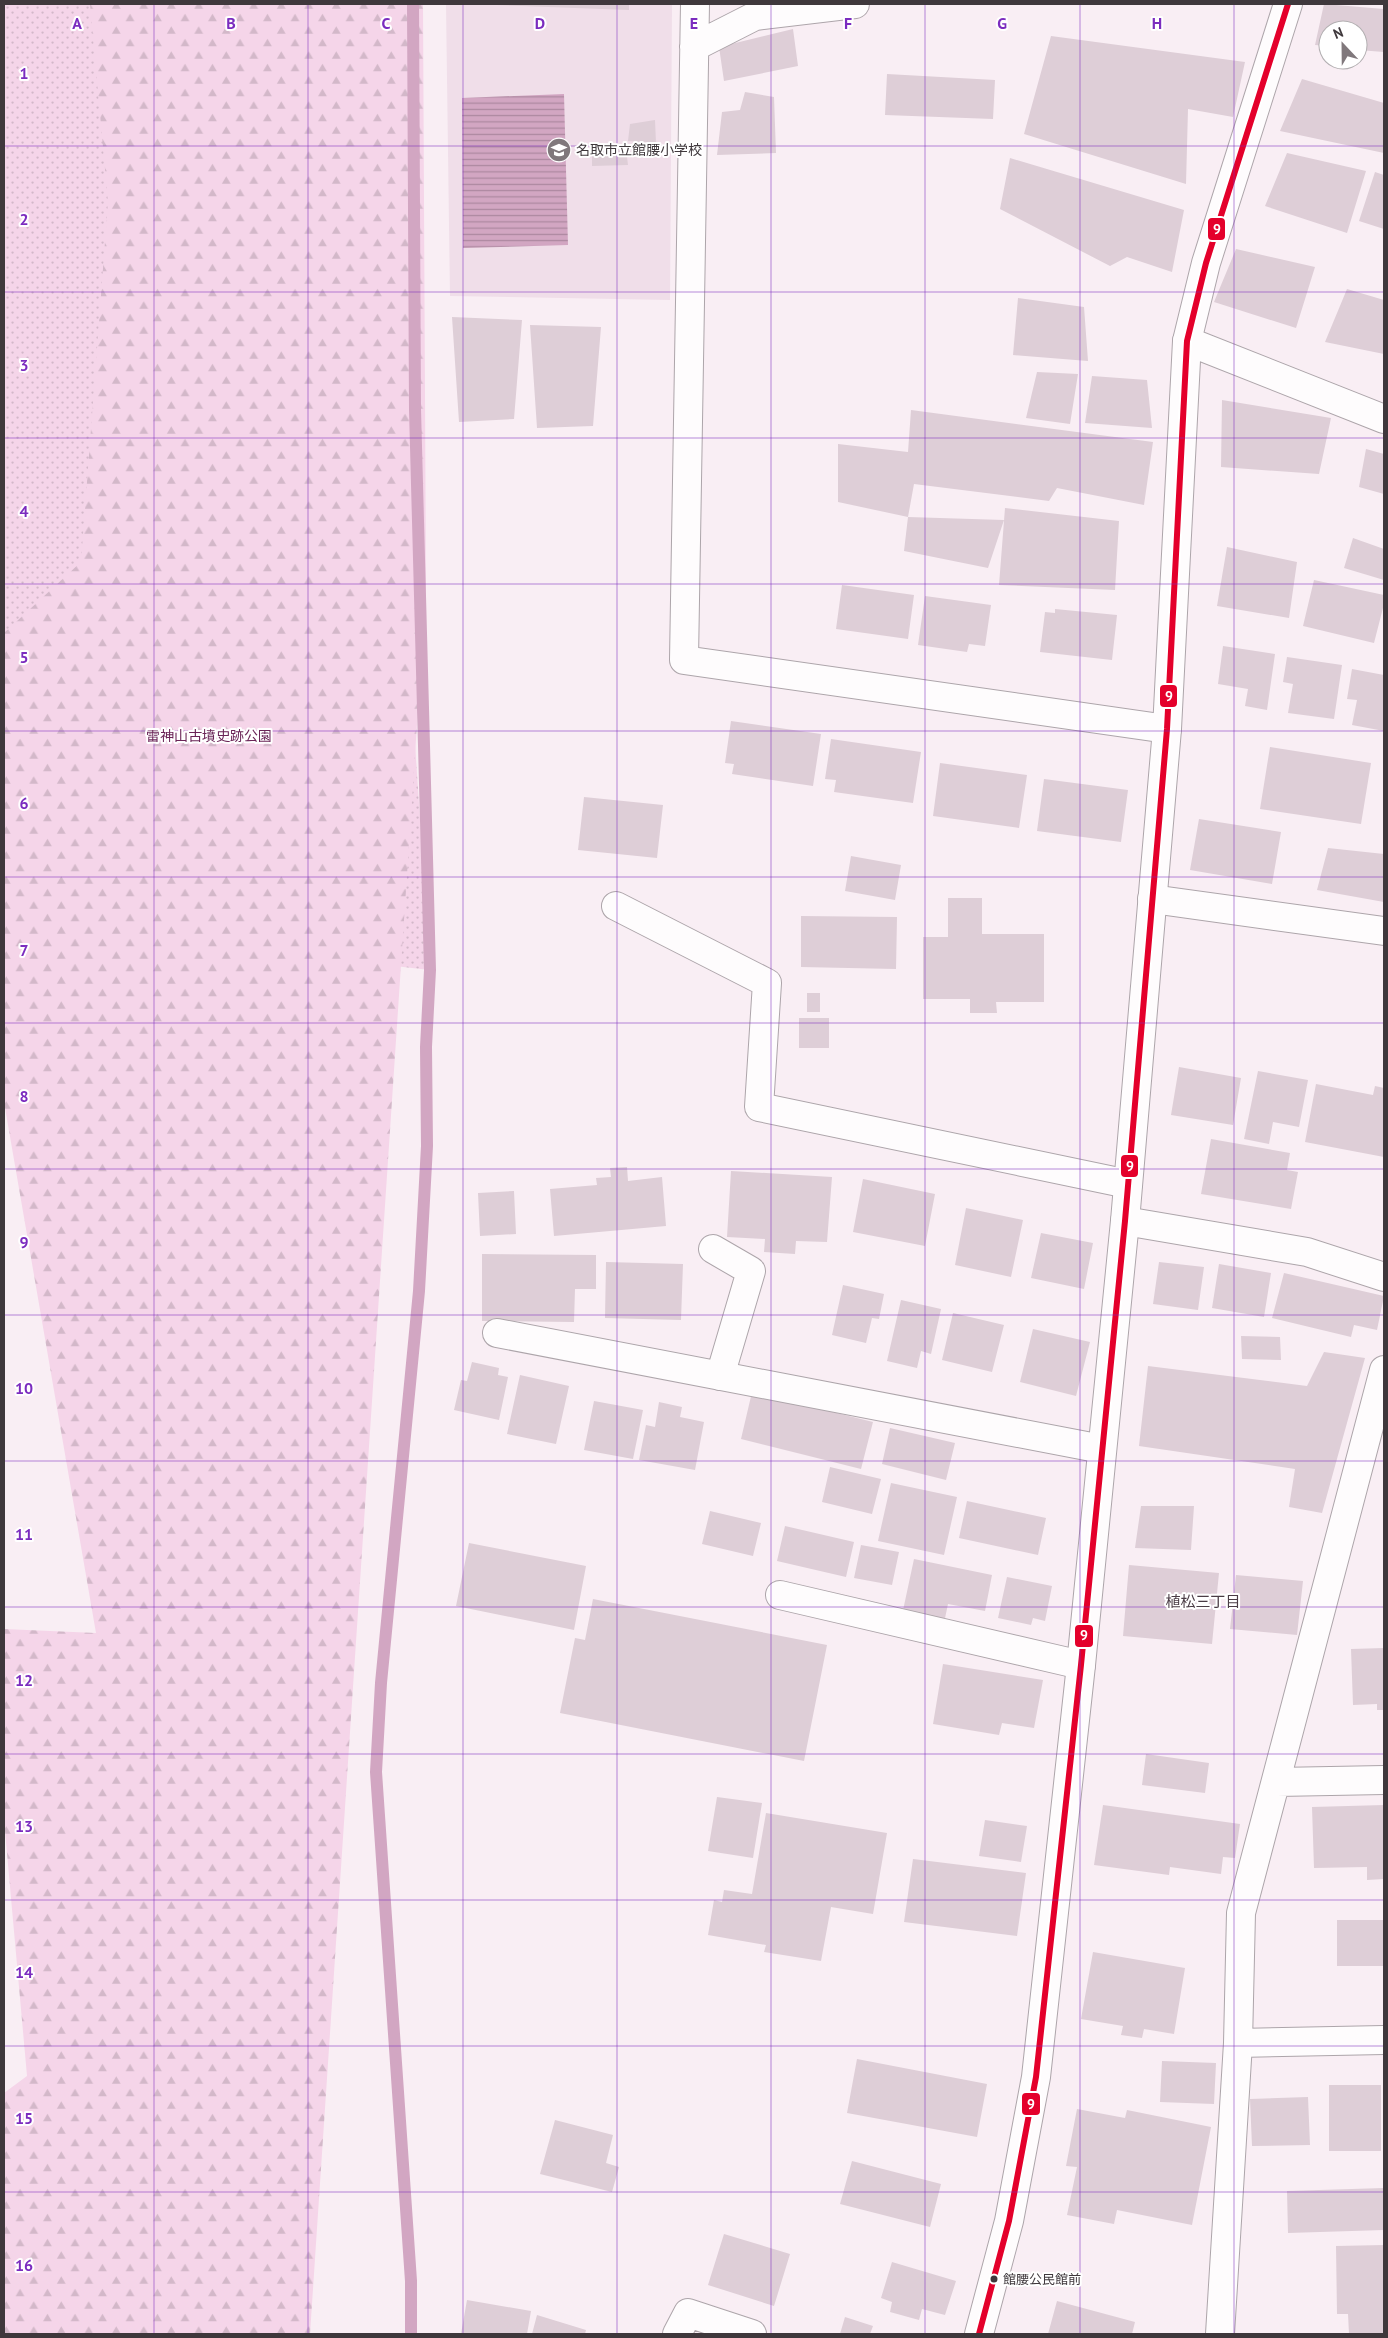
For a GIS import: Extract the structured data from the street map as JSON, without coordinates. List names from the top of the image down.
{
  "districts": ["植松三丁目"],
  "parks": ["雷神山古墳史跡公園"],
  "places": {
    "school or university": ["名取市立館腰小学校"],
    "other": ["館腰公民館前"]
  },
  "lines": ["transit line 9"],
  "north": "top",
  "grid": {
    "columns": [
      "A",
      "B",
      "C",
      "D",
      "E",
      "F",
      "G",
      "H"
    ],
    "rows": [
      "1",
      "2",
      "3",
      "4",
      "5",
      "6",
      "7",
      "8",
      "9",
      "10",
      "11",
      "12",
      "13",
      "14",
      "15",
      "16"
    ]
  }
}
